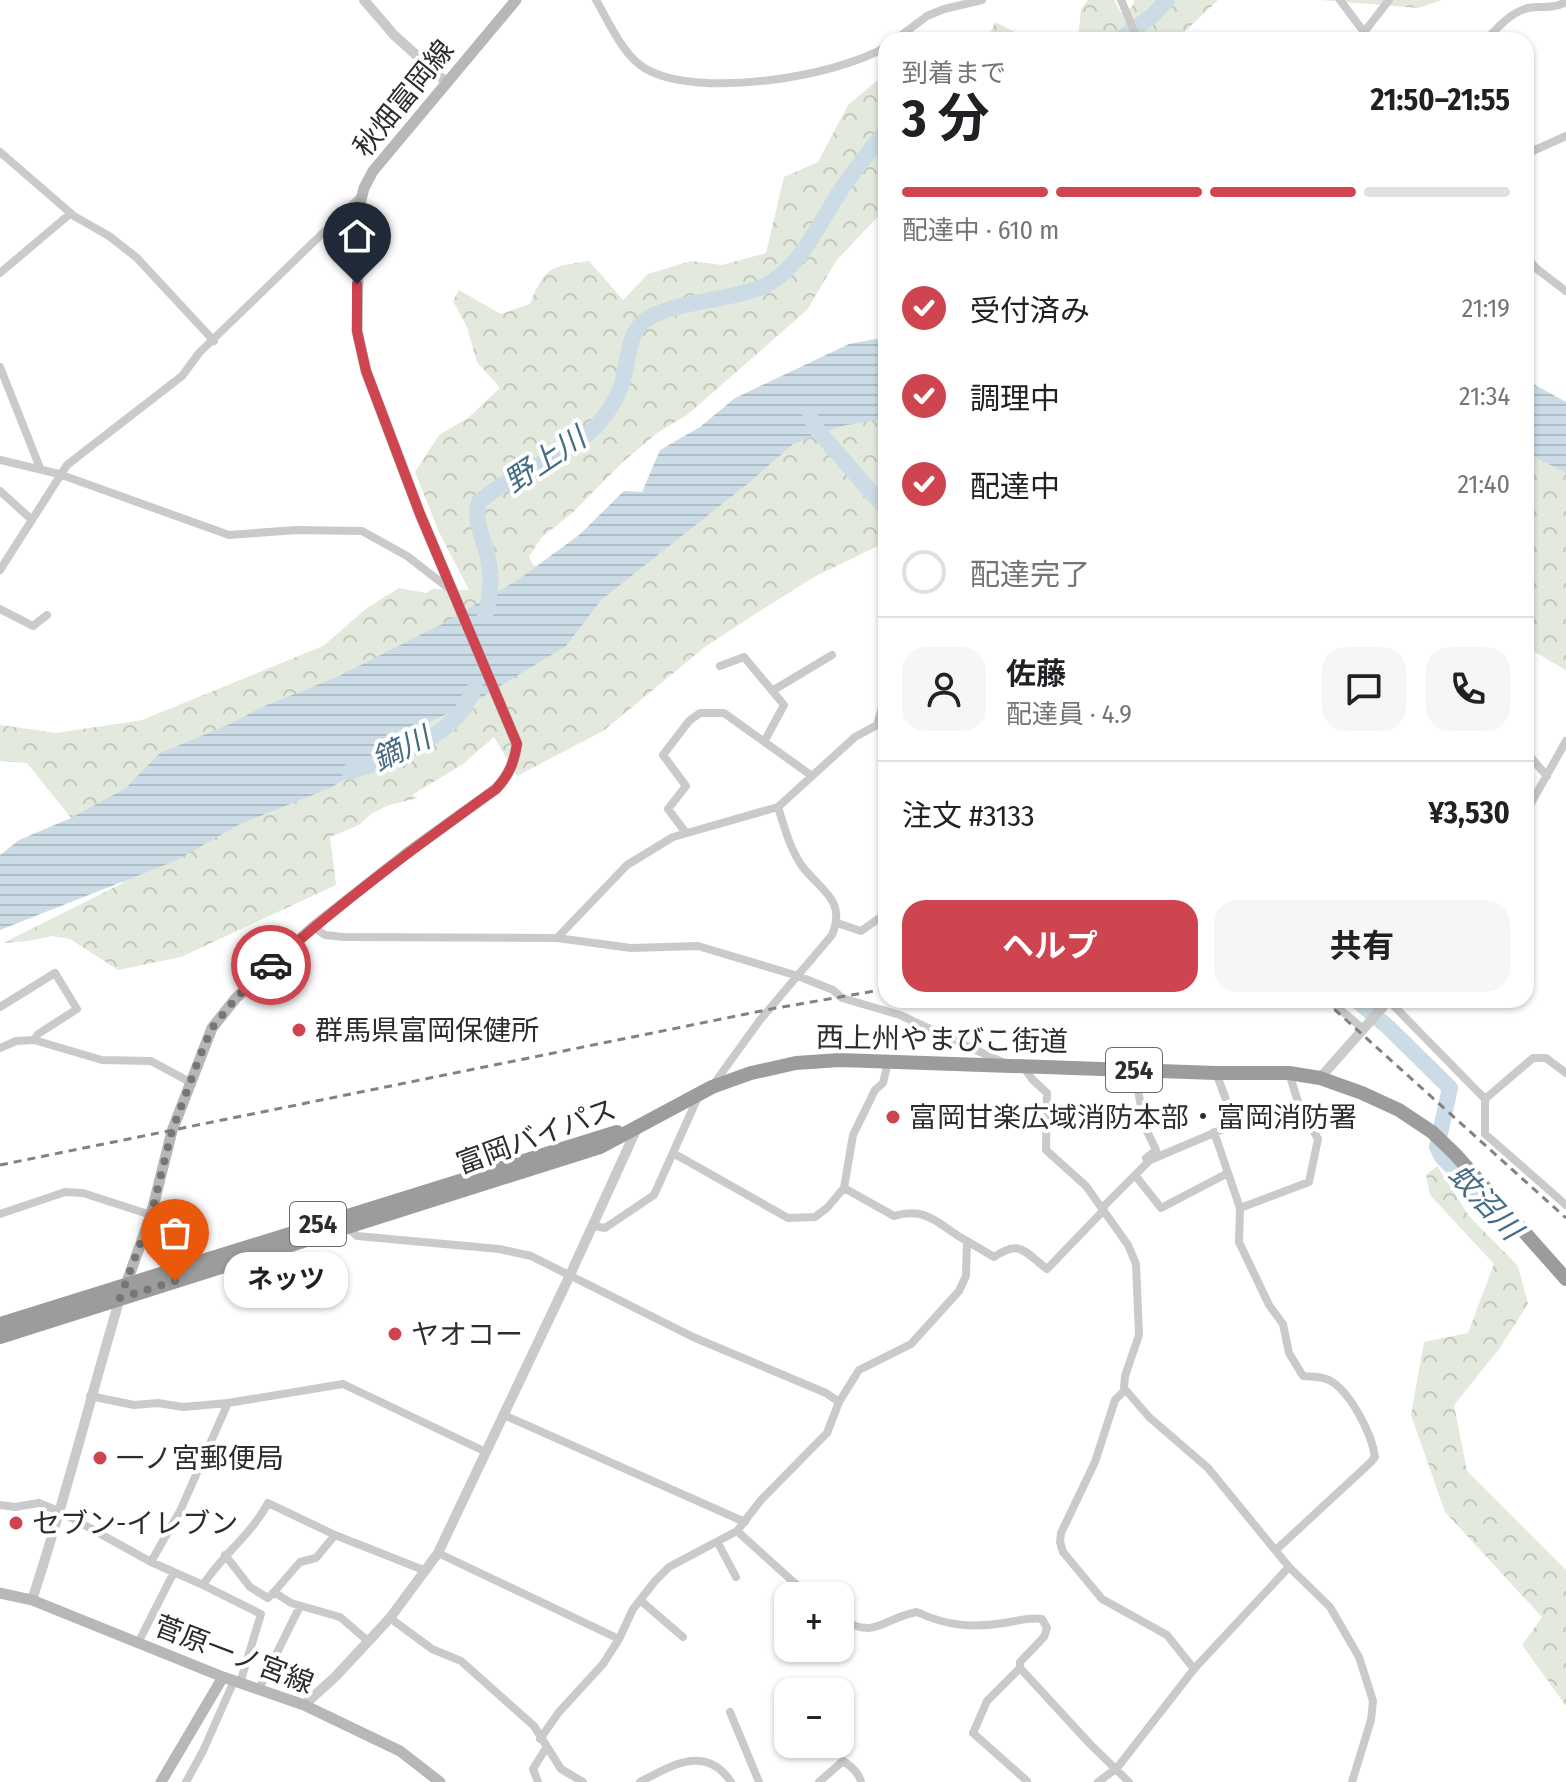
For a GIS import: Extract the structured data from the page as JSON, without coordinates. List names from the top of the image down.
{
  "streets": {
    "highway": ["西上州やまびこ街道", "254", "富岡バイパス"],
    "main road": ["秋畑富岡線", "菅原一ノ宮線"]
  },
  "crossings": [
    ["西上州やまびこ街道", "富岡バイパス"]
  ],
  "water": ["野上川", "鏑川", "蚊沼川"],
  "places": [
    "群馬県富岡保健所",
    "富岡甘楽広域消防本部・富岡消防署",
    "ネッツ",
    "ヤオコー",
    "一ノ宮郵便局",
    "セブン-イレブン"
  ],
  "page": {
    "heading": ["3 分", "到着まで", "21:50–21:55"],
    "panel": [
      "佐藤",
      "配達員 · 4.9",
      "注文 #3133",
      "¥3,530"
    ],
    "bar": "配達中 · 610 m",
    "list": [
      ["受付済み", "21:19"],
      ["調理中", "21:34"],
      ["配達中", "21:40"],
      "配達完了"
    ],
    "buttons": ["ヘルプ", "共有"],
    "bubble": "ネッツ",
    "map_buttons": ["+", "−"]
  }
}
